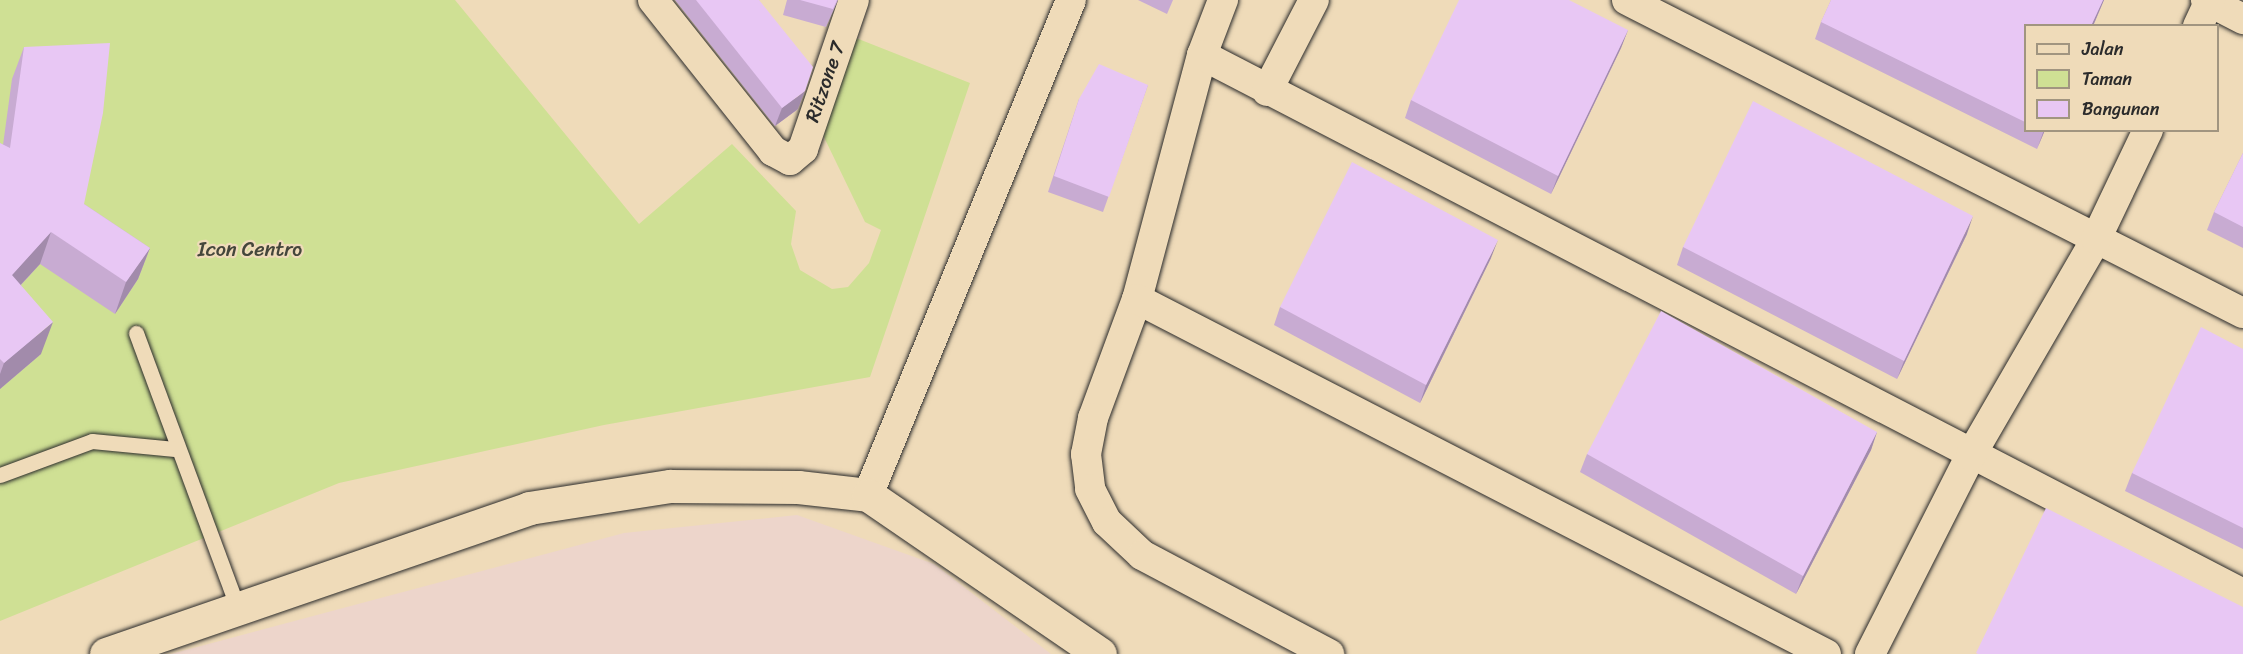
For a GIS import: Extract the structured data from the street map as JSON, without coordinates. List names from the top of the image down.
{
  "streets": {
    "street": ["Ritzone 7"]
  },
  "parks": ["Icon Centro"],
  "legend": ["Jalan", "Taman", "Bangunan"]
}
